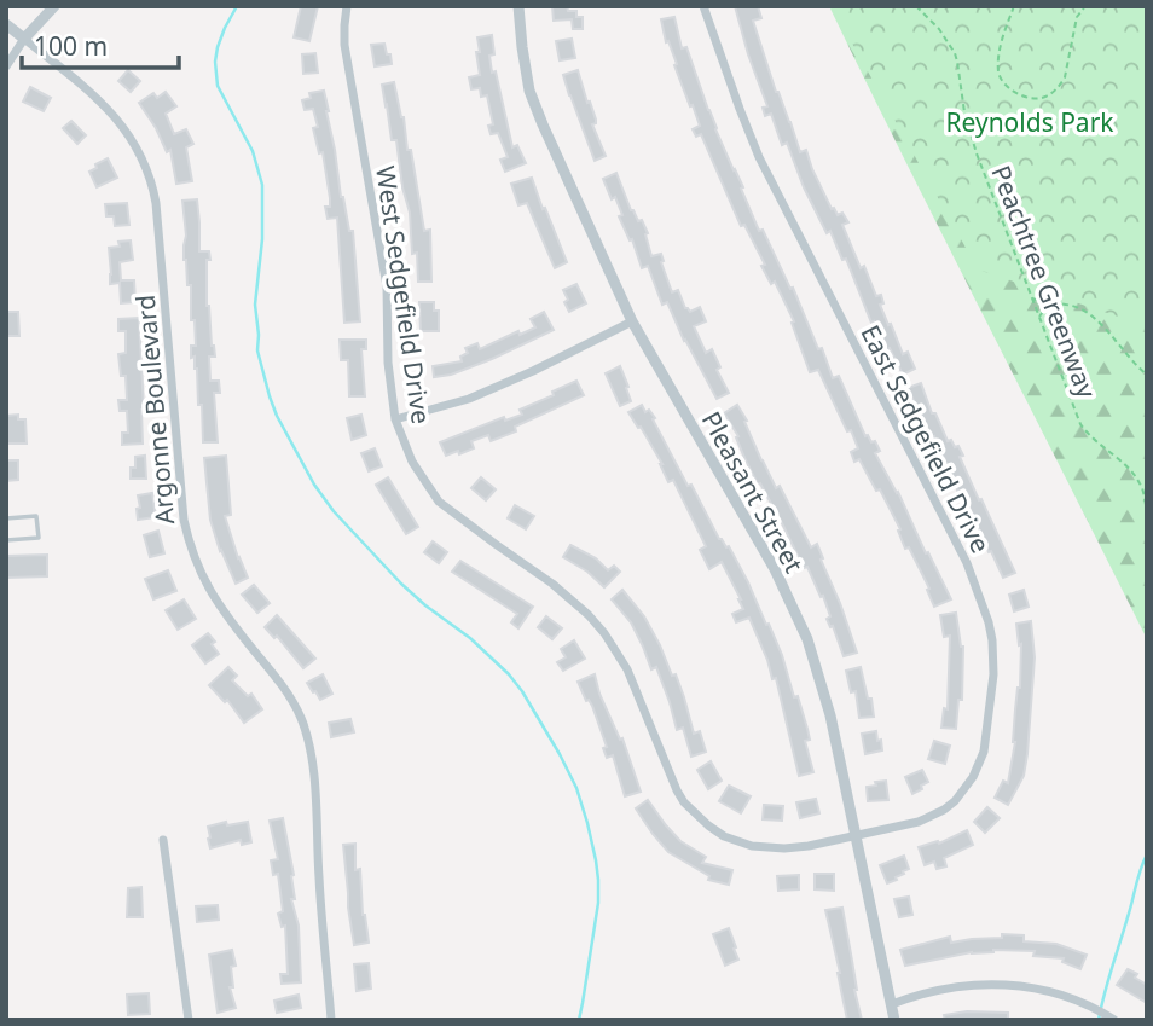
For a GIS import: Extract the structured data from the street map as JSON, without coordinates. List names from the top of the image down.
{
  "streets": {
    "street": [
      "West Sedgefield Drive",
      "Argonne Boulevard",
      "East Sedgefield Drive",
      "Pleasant Street"
    ],
    "path": ["Peachtree Greenway"]
  },
  "crossings": [
    ["West Sedgefield Drive", "East Sedgefield Drive"],
    ["West Sedgefield Drive", "Pleasant Street"],
    ["East Sedgefield Drive", "Pleasant Street"]
  ],
  "parks": ["Reynolds Park"],
  "scale_bar": "100 m"
}
